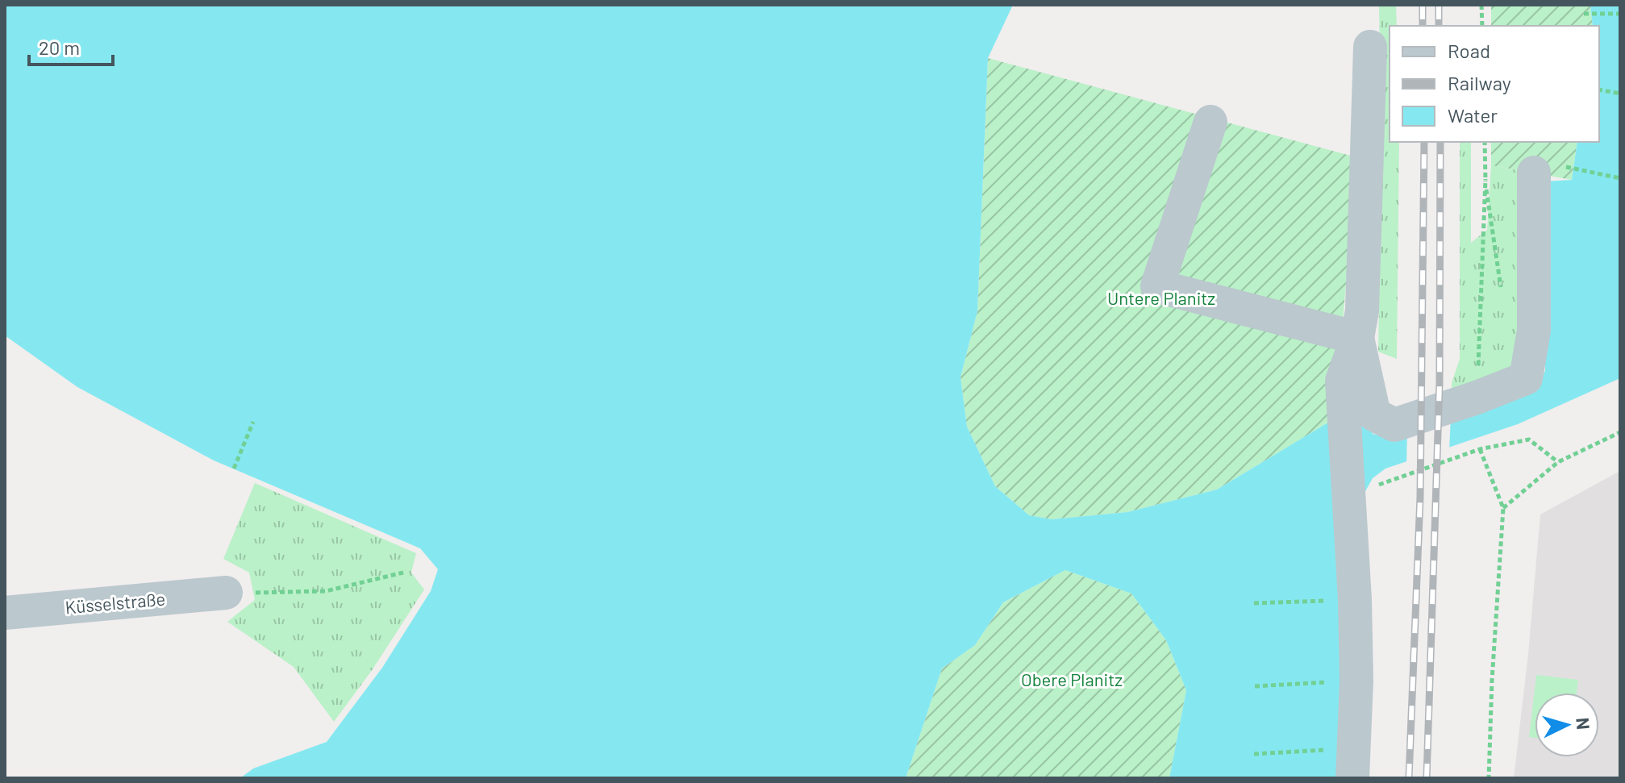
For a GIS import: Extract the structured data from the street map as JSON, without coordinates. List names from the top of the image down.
{
  "streets": {
    "street": ["Küsselstraße"]
  },
  "parks": ["Untere Planitz", "Obere Planitz"],
  "legend": ["Road", "Railway", "Water"],
  "scale_bar": "20 m",
  "north": "right"
}
